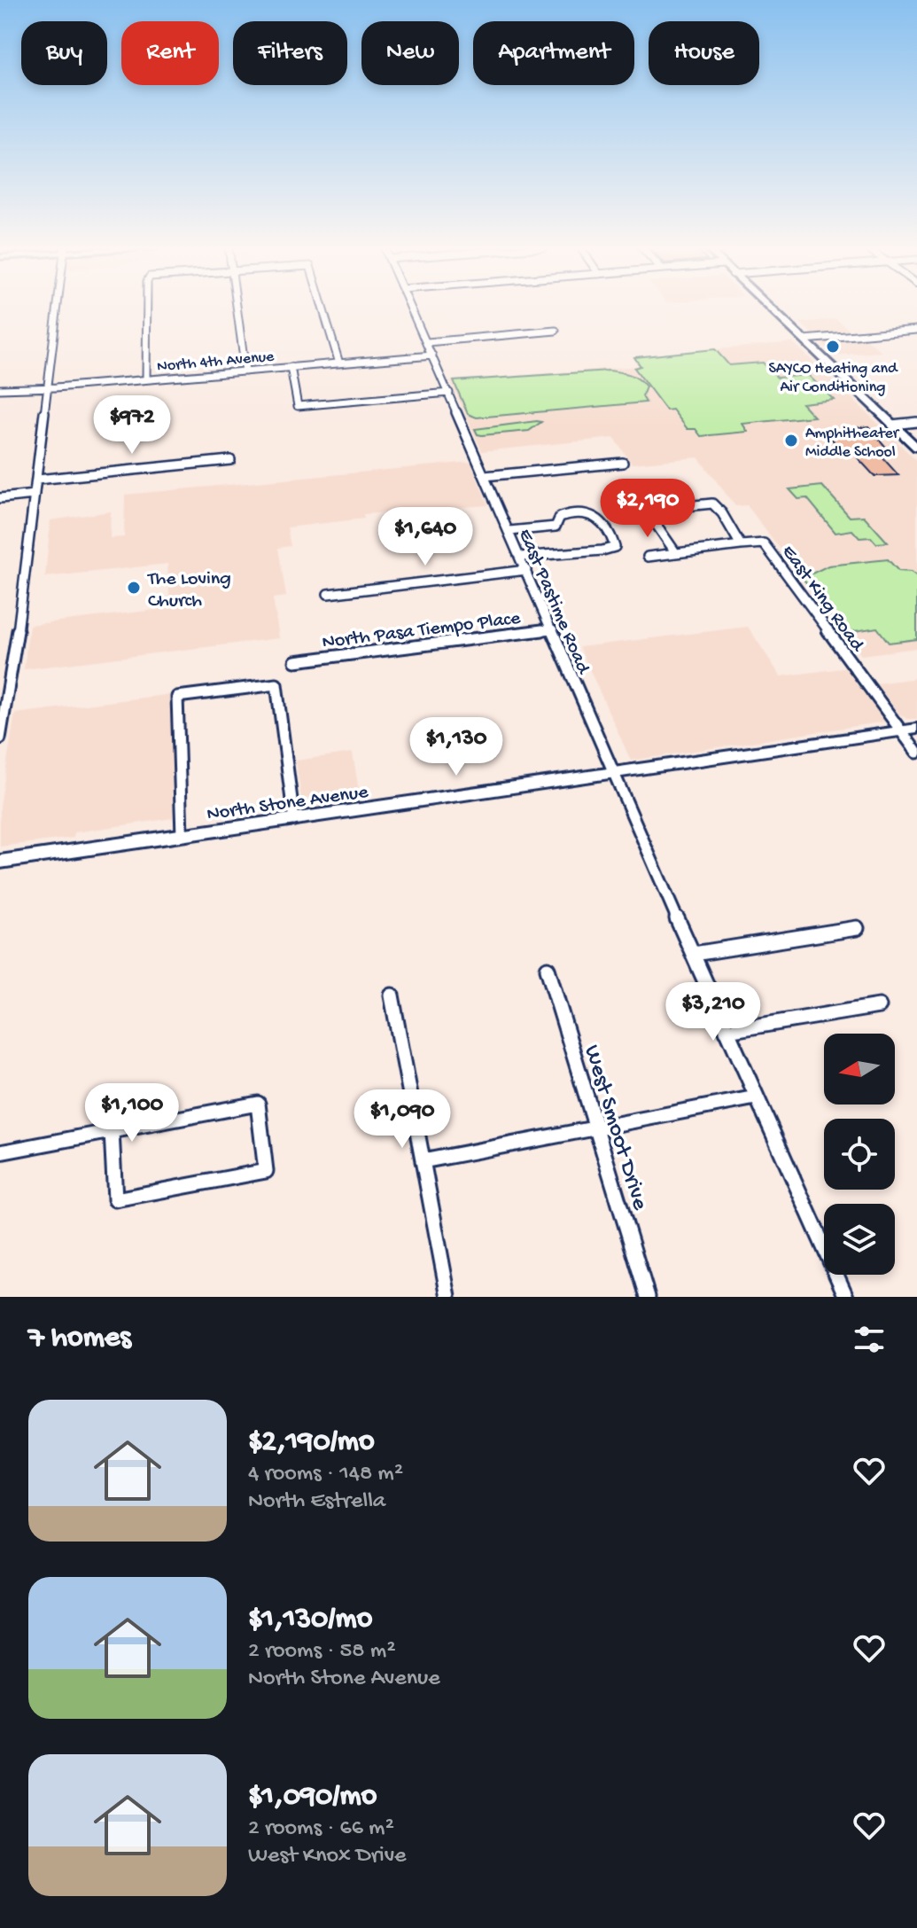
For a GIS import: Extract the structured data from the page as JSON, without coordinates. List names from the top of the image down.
{
  "streets": {
    "main road": ["North Stone Avenue"],
    "street": [
      "North 4th Avenue",
      "East King Road",
      "East Pastime Road",
      "North Pasa Tiempo Place",
      "West Smoot Drive"
    ]
  },
  "crossings": [
    ["North 4th Avenue", "East Pastime Road"],
    ["East King Road", "North Stone Avenue"],
    ["East Pastime Road", "North Pasa Tiempo Place"],
    ["East Pastime Road", "North Stone Avenue"]
  ],
  "places": ["SAYCO Heating and Air Conditioning", "Amphitheater Middle School", "The Loving Church"],
  "north": "left",
  "page": {
    "chip": [
      "Buy",
      "Rent",
      "Filters",
      "New",
      "Apartment",
      "House"
    ],
    "price": [
      "$972",
      "$2,190",
      "$1,640",
      "$1,130",
      "$3,210",
      "$1,100",
      "$1,090"
    ],
    "heading": "7 homes",
    "list": [
      {
        "name": "$2,190/mo",
        "note": "4 rooms · 148 m² · North Estrella"
      },
      {
        "name": "$1,130/mo",
        "note": "2 rooms · 58 m² · North Stone Avenue"
      },
      {
        "name": "$1,090/mo",
        "note": "2 rooms · 66 m² · West Knox Drive"
      }
    ]
  }
}
